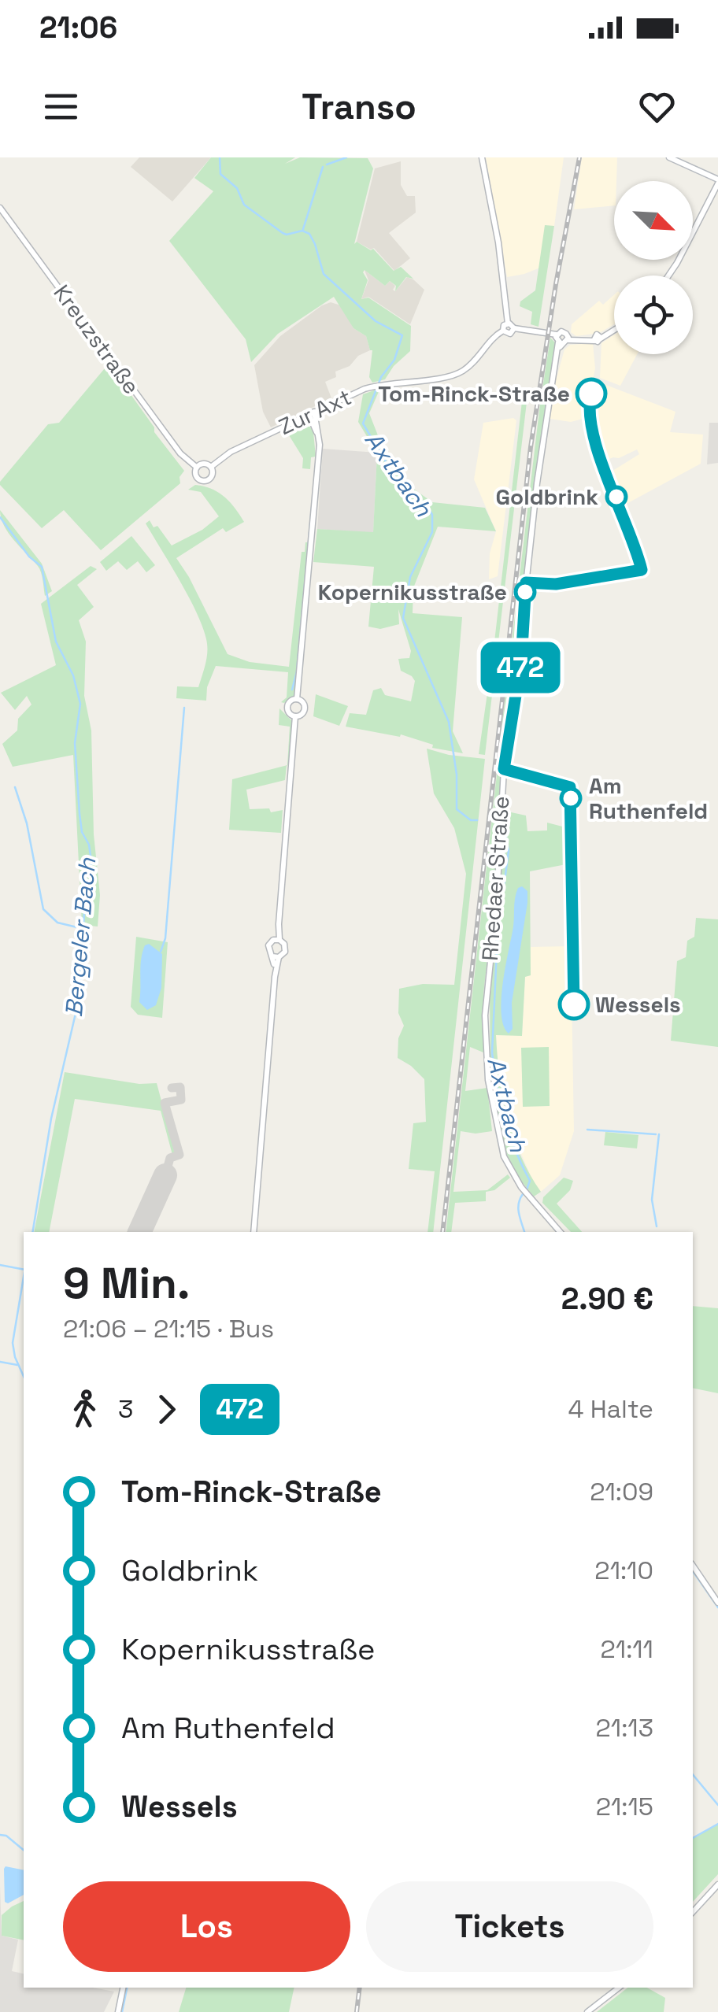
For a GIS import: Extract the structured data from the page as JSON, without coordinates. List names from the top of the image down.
{
  "streets": {
    "street": ["Kreuzstraße", "Zur Axt", "Rhedaer Straße"]
  },
  "crossings": [
    ["Kreuzstraße", "Zur Axt"]
  ],
  "water": ["Axtbach", "Bergeler Bach"],
  "places": [
    "Tom-Rinck-Straße",
    "Goldbrink",
    "Kopernikusstraße",
    "Am Ruthenfeld",
    "Wessels"
  ],
  "lines": ["bus line 472"],
  "north": "bottom right",
  "page": {
    "status": "21:06",
    "header": "Transo",
    "on_map": "472",
    "heading": ["9 Min.", "21:06 – 21:15 · Bus", "2.90 €"],
    "legs": ["3", "472", "4 Halte"],
    "list": [
      {
        "name": "Tom-Rinck-Straße",
        "value": "21:09"
      },
      {
        "name": "Goldbrink",
        "value": "21:10"
      },
      {
        "name": "Kopernikusstraße",
        "value": "21:11"
      },
      {
        "name": "Am Ruthenfeld",
        "value": "21:13"
      },
      {
        "name": "Wessels",
        "value": "21:15"
      }
    ],
    "buttons": ["Los", "Tickets"]
  }
}
